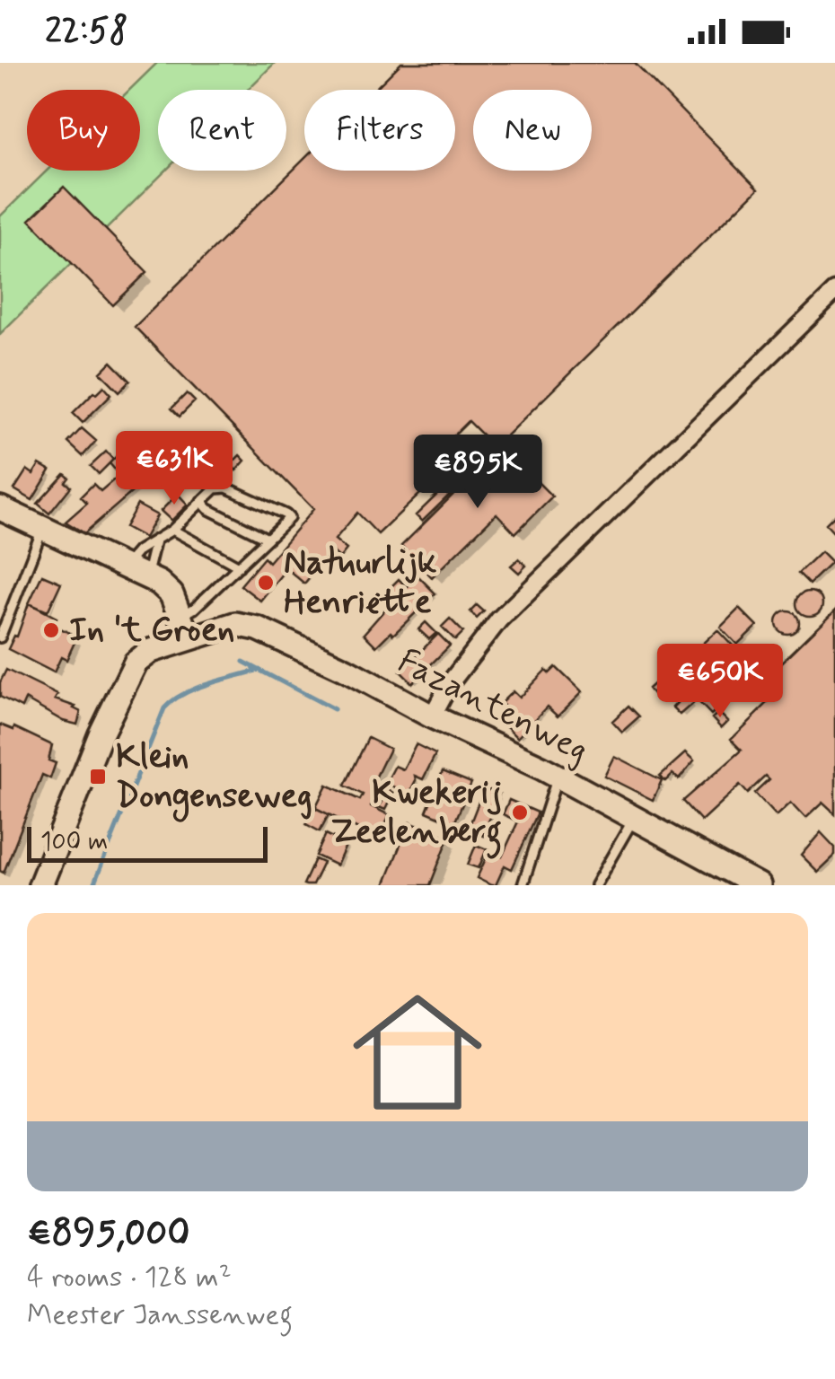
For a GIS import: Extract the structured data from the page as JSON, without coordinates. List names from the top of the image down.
{
  "streets": {
    "street": ["Fazantenweg"]
  },
  "places": {
    "other": ["Natuurlijk Henriëtte", "In 't Groen", "Kwekerij Zeelenberg"],
    "transit": ["Klein Dongenseweg"]
  },
  "scale_bar": "100 m",
  "page": {
    "status": "22:58",
    "chip": [
      "Buy",
      "Rent",
      "Filters",
      "New"
    ],
    "price": ["€631K", "€895K", "€650K"],
    "scale": "100 m",
    "list": [
      {
        "name": "€895,000",
        "note": "4 rooms · 128 m² · Meester Janssenweg"
      }
    ]
  }
}
